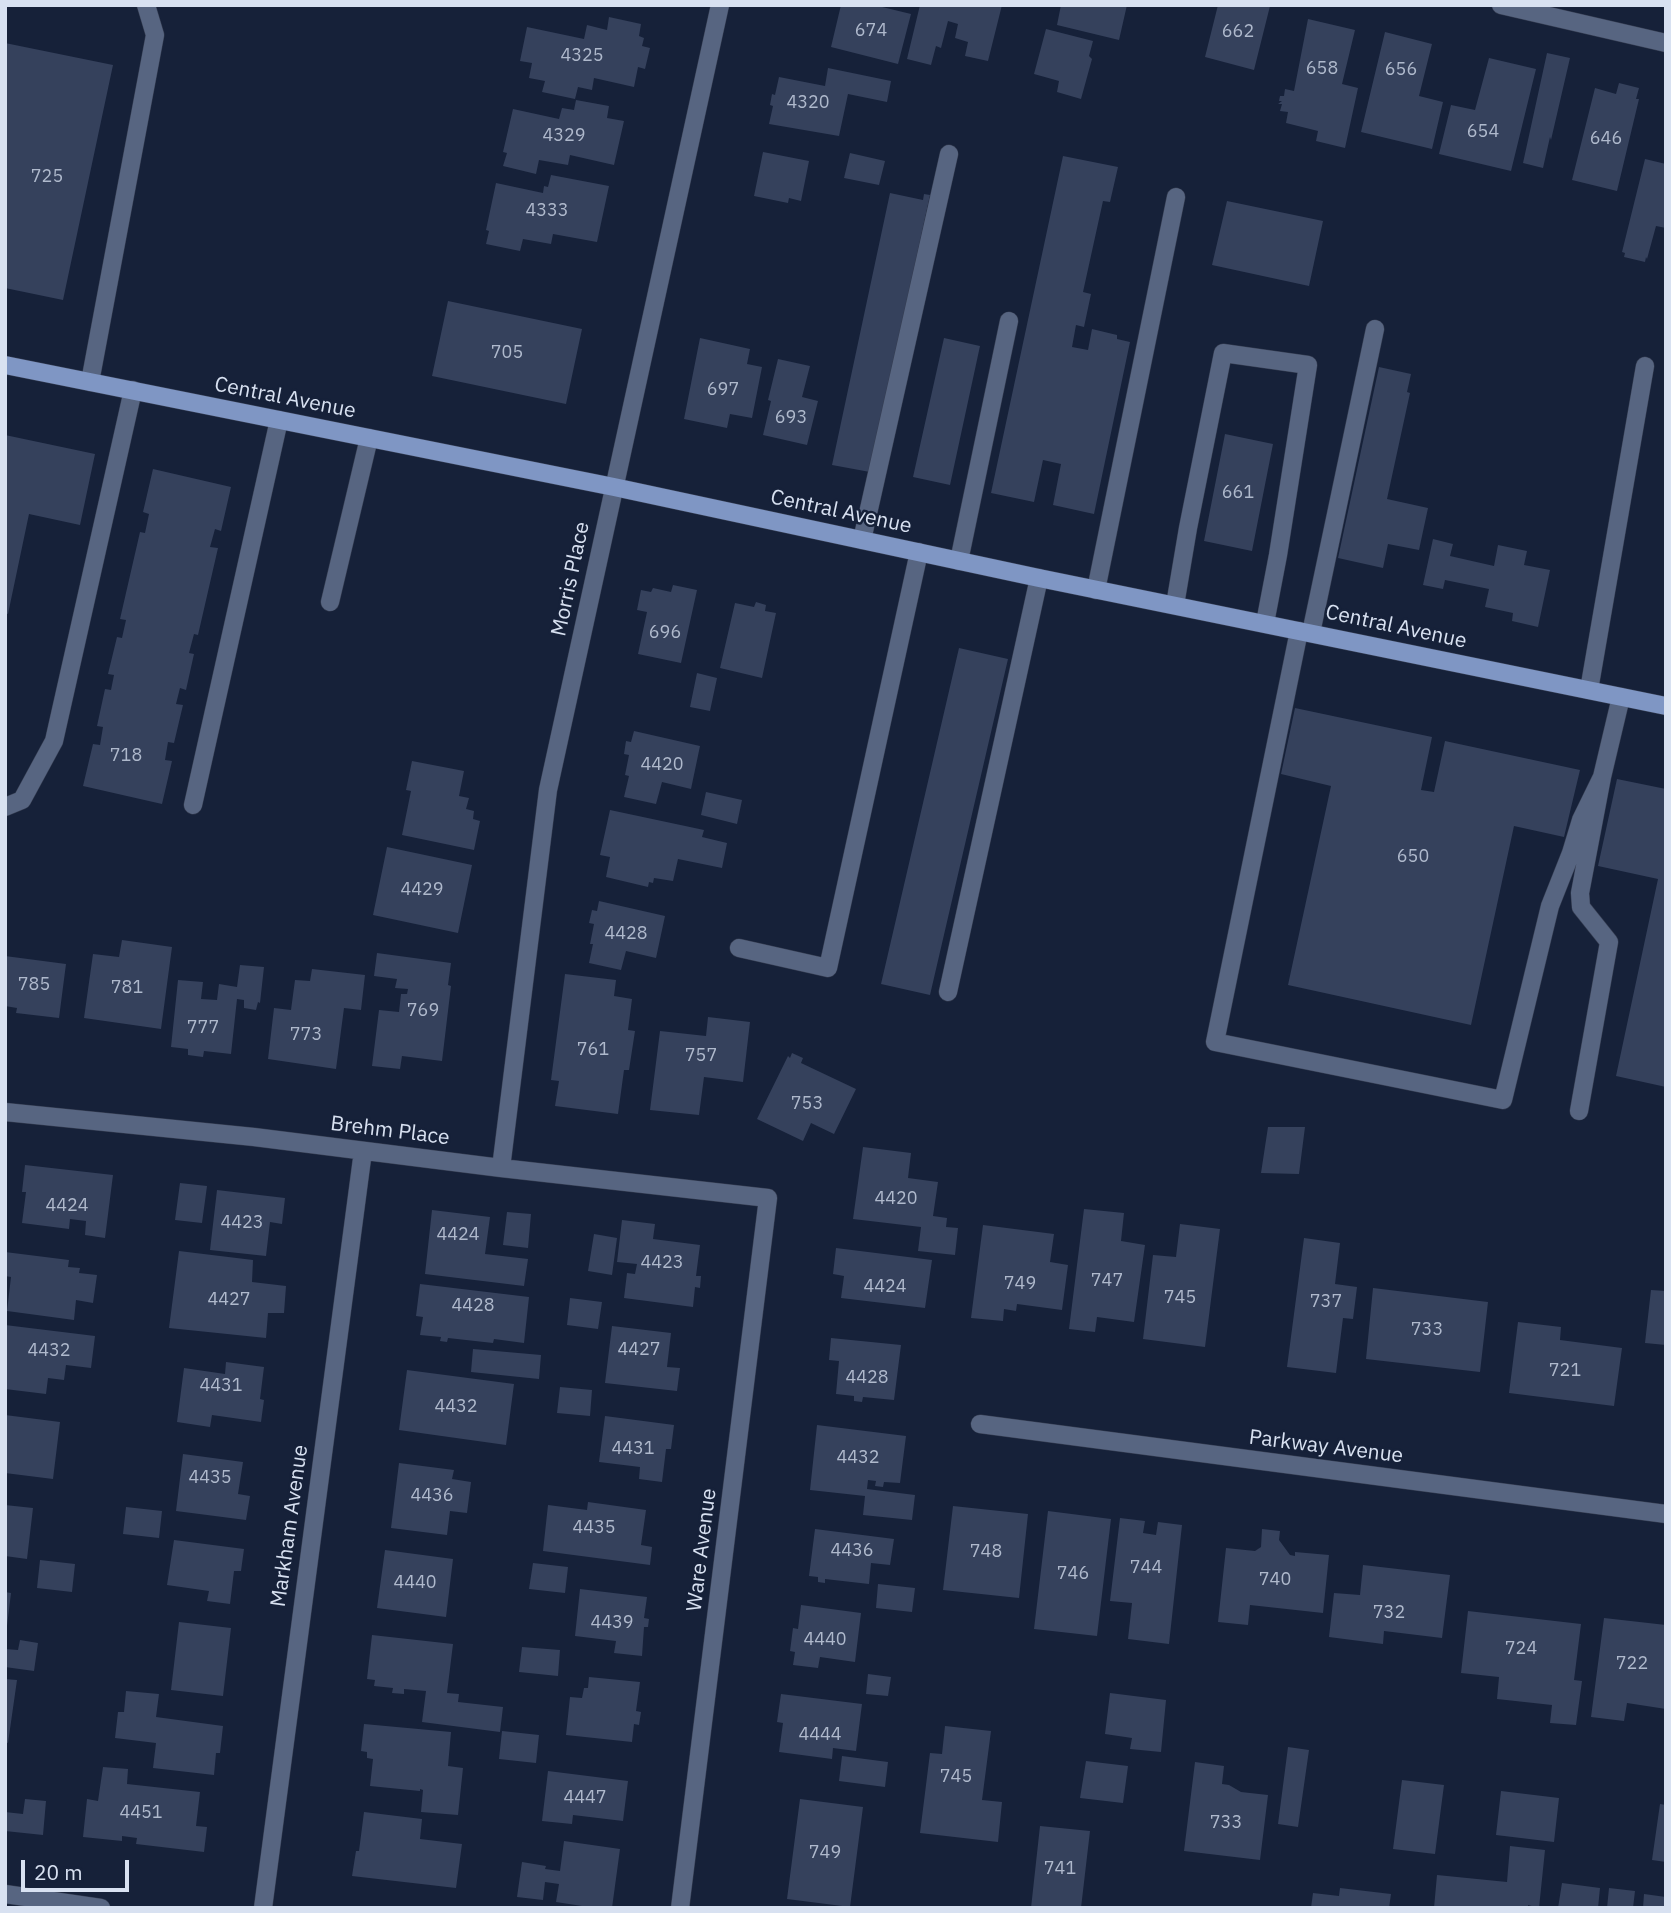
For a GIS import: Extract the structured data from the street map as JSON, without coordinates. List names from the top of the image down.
{
  "streets": {
    "main road": ["Central Avenue"],
    "street": [
      "Morris Place",
      "Brehm Place",
      "Parkway Avenue",
      "Markham Avenue",
      "Ware Avenue"
    ]
  },
  "crossings": [
    ["Central Avenue", "Morris Place"],
    ["Morris Place", "Brehm Place"],
    ["Brehm Place", "Markham Avenue"],
    ["Brehm Place", "Ware Avenue"]
  ],
  "house_numbers": [
    "674",
    "662",
    "4325",
    "658",
    "656",
    "4320",
    "654",
    "4329",
    "646",
    "725",
    "4333",
    "705",
    "697",
    "693",
    "661",
    "696",
    "718",
    "4420",
    "650",
    "4429",
    "4428",
    "785",
    "781",
    "769",
    "777",
    "773",
    "761",
    "757",
    "753",
    "4420",
    "4424",
    "4423",
    "4424",
    "4423",
    "747",
    "749",
    "4424",
    "745",
    "4427",
    "737",
    "4428",
    "733",
    "4427",
    "4432",
    "721",
    "4428",
    "4431",
    "4432",
    "4431",
    "4432",
    "4435",
    "4436",
    "4435",
    "4436",
    "748",
    "744",
    "746",
    "740",
    "4440",
    "732",
    "4439",
    "4440",
    "724",
    "722",
    "4444",
    "745",
    "4447",
    "4451",
    "733",
    "749",
    "741"
  ],
  "scale_bar": "20 m"
}
